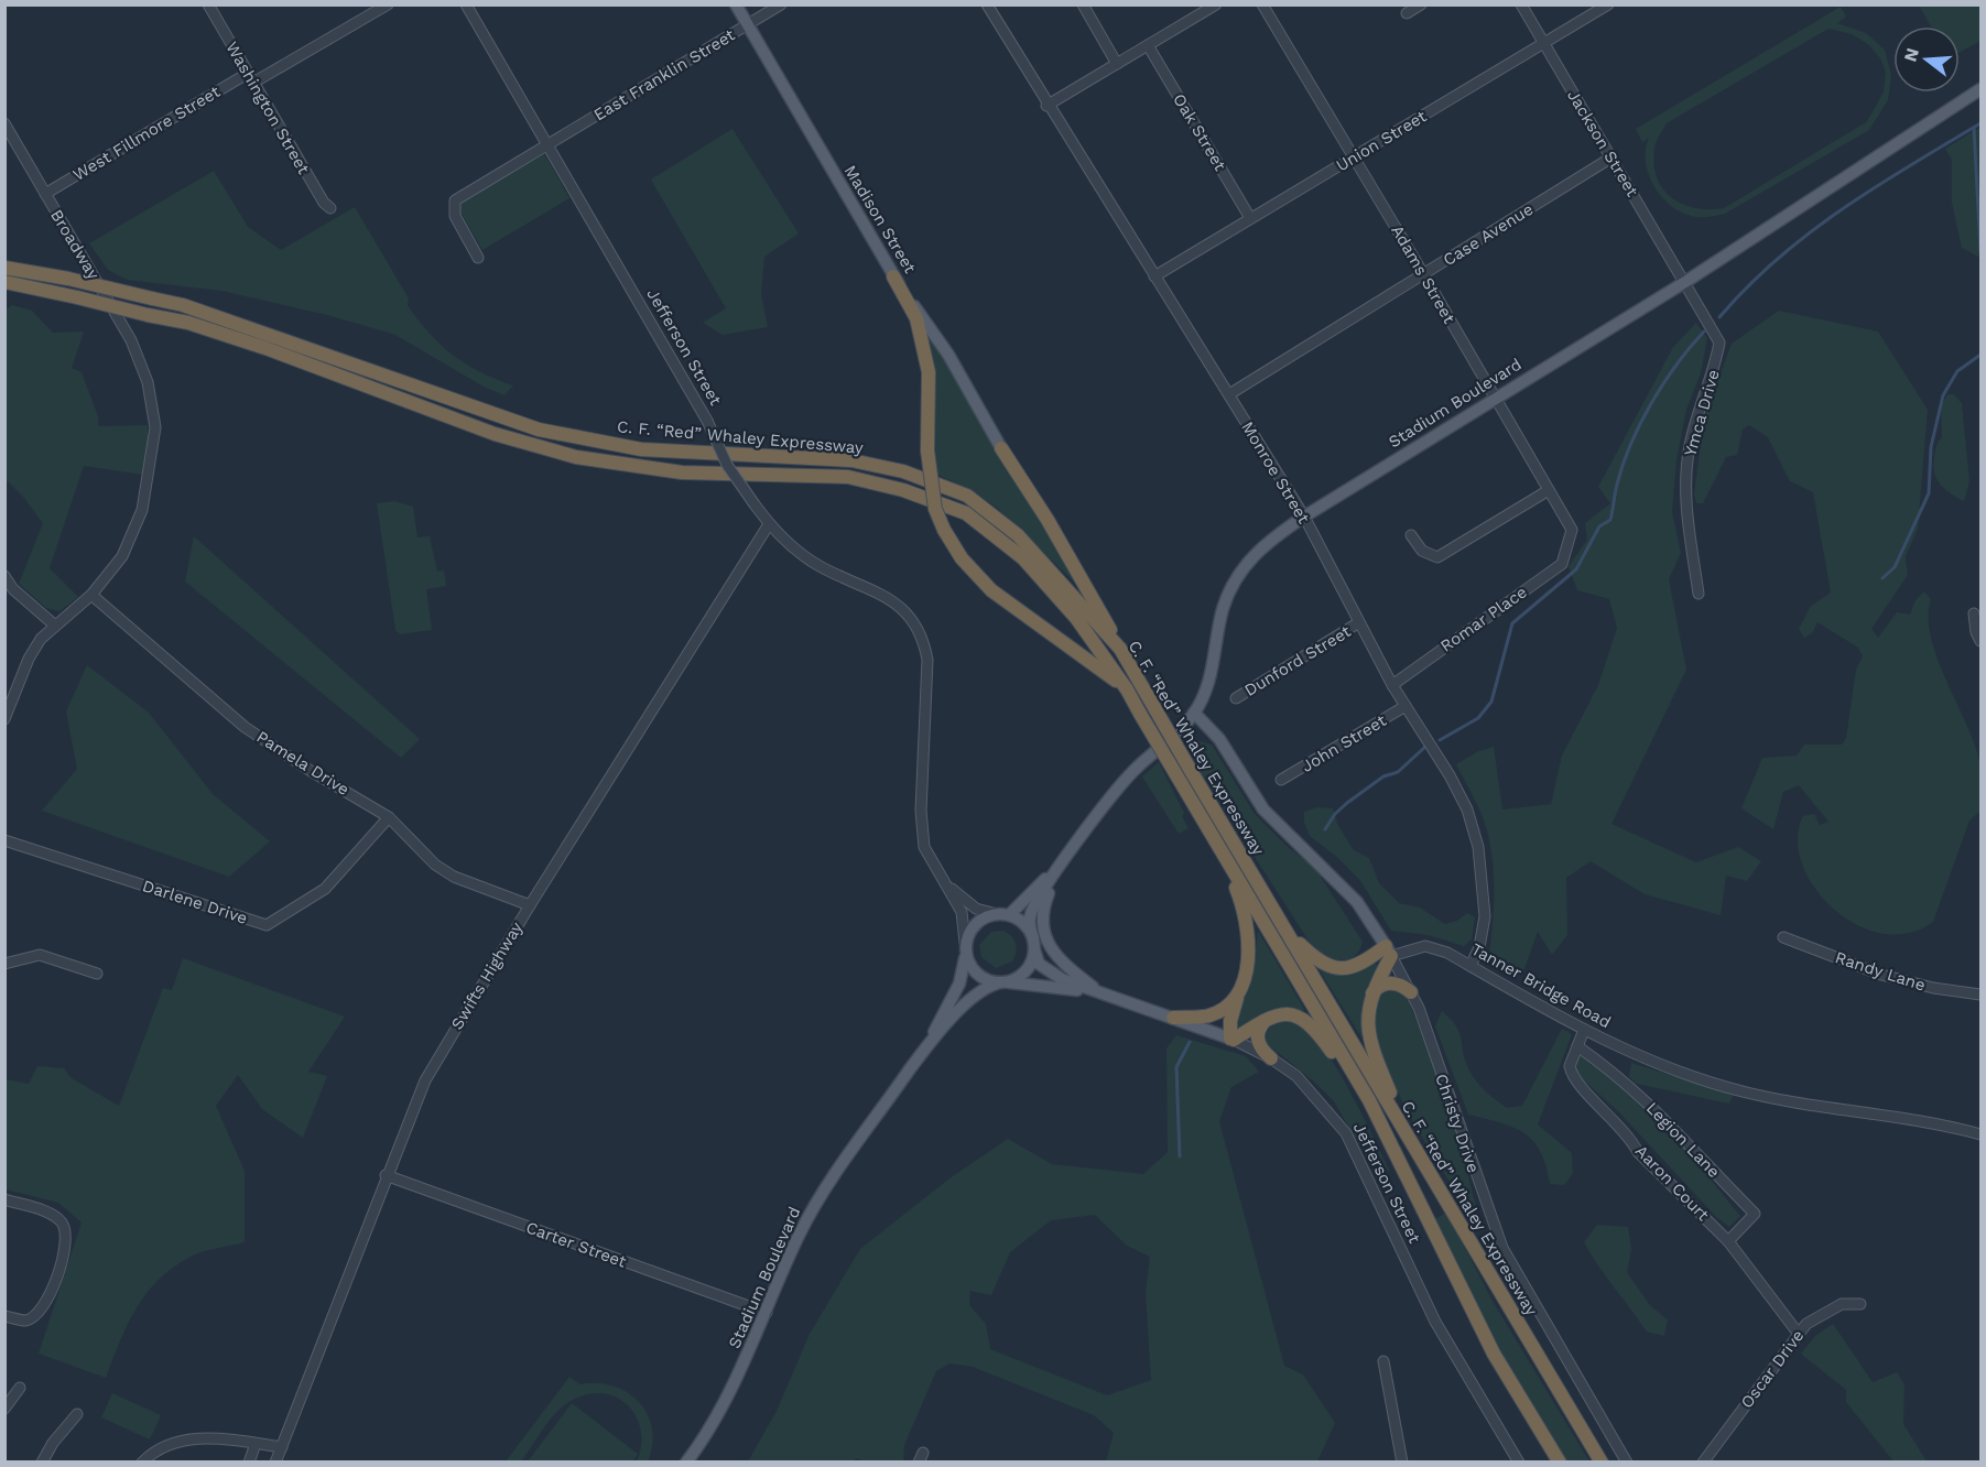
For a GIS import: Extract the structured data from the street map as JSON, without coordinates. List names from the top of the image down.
{
  "streets": {
    "highway": ["C. F. “Red” Whaley Expressway"],
    "main road": ["Madison Street", "Jefferson Street", "Stadium Boulevard"],
    "street": [
      "East Franklin Street",
      "Washington Street",
      "Oak Street",
      "West Fillmore Street",
      "Union Street",
      "Jackson Street",
      "Case Avenue",
      "Broadway",
      "Adams Street",
      "Ymca Drive",
      "Monroe Street",
      "Romar Place",
      "Dunford Street",
      "John Street",
      "Pamela Drive",
      "Darlene Drive",
      "Randy Lane",
      "Swifts Highway",
      "Tanner Bridge Road",
      "Christy Drive",
      "Legion Lane",
      "Aaron Court",
      "Carter Street",
      "Oscar Drive"
    ]
  },
  "crossings": [
    ["East Franklin Street", "Madison Street"],
    ["East Franklin Street", "Jefferson Street"],
    ["Washington Street", "West Fillmore Street"],
    ["Oak Street", "Union Street"],
    ["West Fillmore Street", "Broadway"],
    ["Union Street", "Jackson Street"],
    ["Union Street", "Adams Street"],
    ["Union Street", "Monroe Street"],
    ["Jackson Street", "Case Avenue"],
    ["Jackson Street", "Stadium Boulevard"],
    ["Jackson Street", "Ymca Drive"],
    ["Case Avenue", "Adams Street"],
    ["Case Avenue", "Monroe Street"],
    ["Broadway", "Pamela Drive"],
    ["Adams Street", "Stadium Boulevard"],
    ["Adams Street", "Romar Place"],
    ["Jefferson Street", "Swifts Highway"],
    ["Stadium Boulevard", "Ymca Drive"],
    ["Stadium Boulevard", "Monroe Street"],
    ["Stadium Boulevard", "Carter Street"],
    ["Monroe Street", "Romar Place"],
    ["Monroe Street", "Dunford Street"],
    ["Monroe Street", "John Street"],
    ["Monroe Street", "Tanner Bridge Road"],
    ["Pamela Drive", "Darlene Drive"],
    ["Pamela Drive", "Swifts Highway"],
    ["Swifts Highway", "Carter Street"],
    ["Tanner Bridge Road", "Christy Drive"],
    ["Tanner Bridge Road", "Aaron Court"],
    ["Legion Lane", "Aaron Court"],
    ["Aaron Court", "Oscar Drive"]
  ],
  "north": "left"
}
